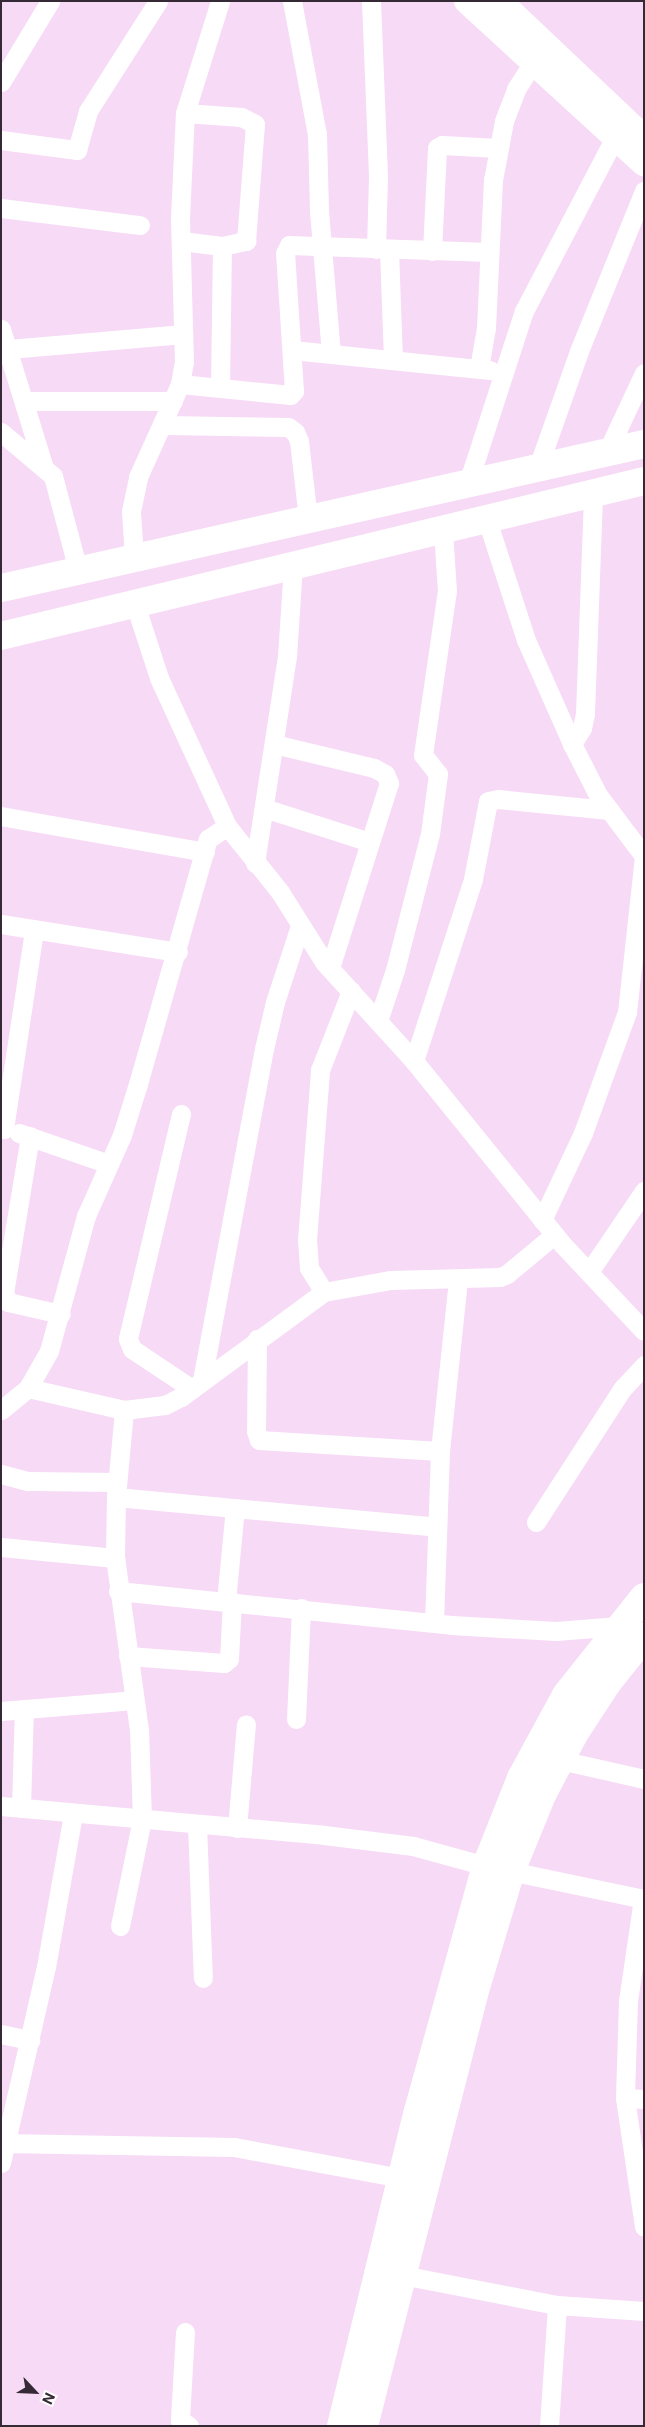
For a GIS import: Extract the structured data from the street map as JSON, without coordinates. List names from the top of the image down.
{
  "north": "bottom right"
}
